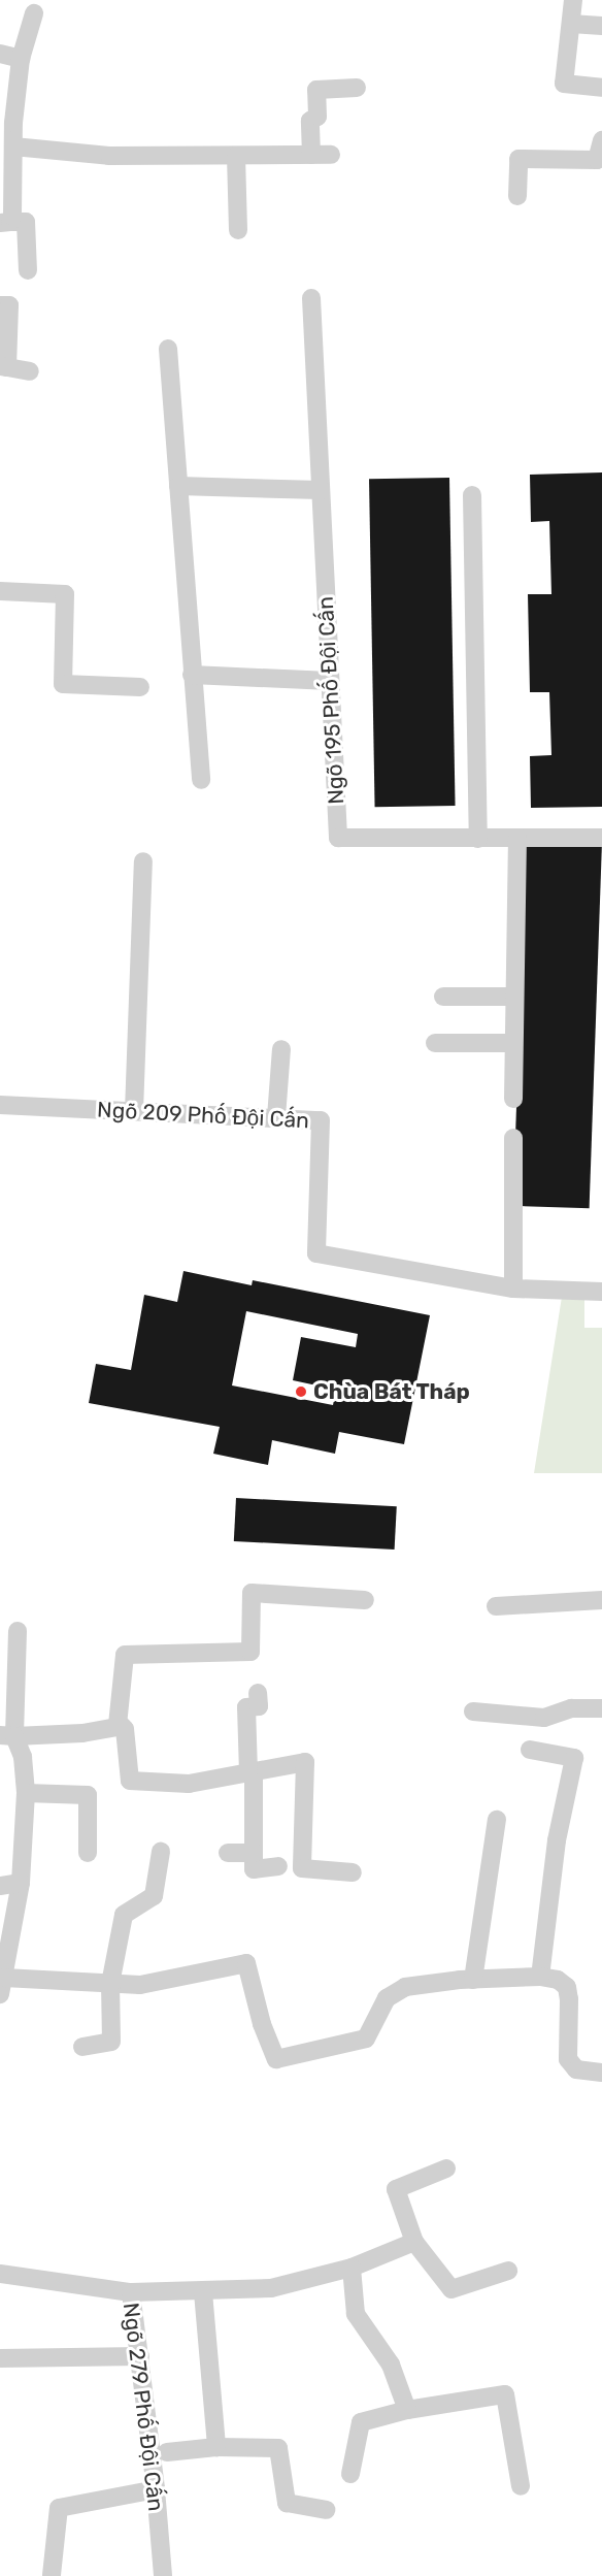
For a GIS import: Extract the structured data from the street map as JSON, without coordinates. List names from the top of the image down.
{
  "streets": {
    "lane": ["Ngõ 195 Phố Đội Cấn", "Ngõ 209 Phố Đội Cấn", "Ngõ 279 Phố Đội Cấn"]
  },
  "places": ["Chùa Bát Tháp"]
}
